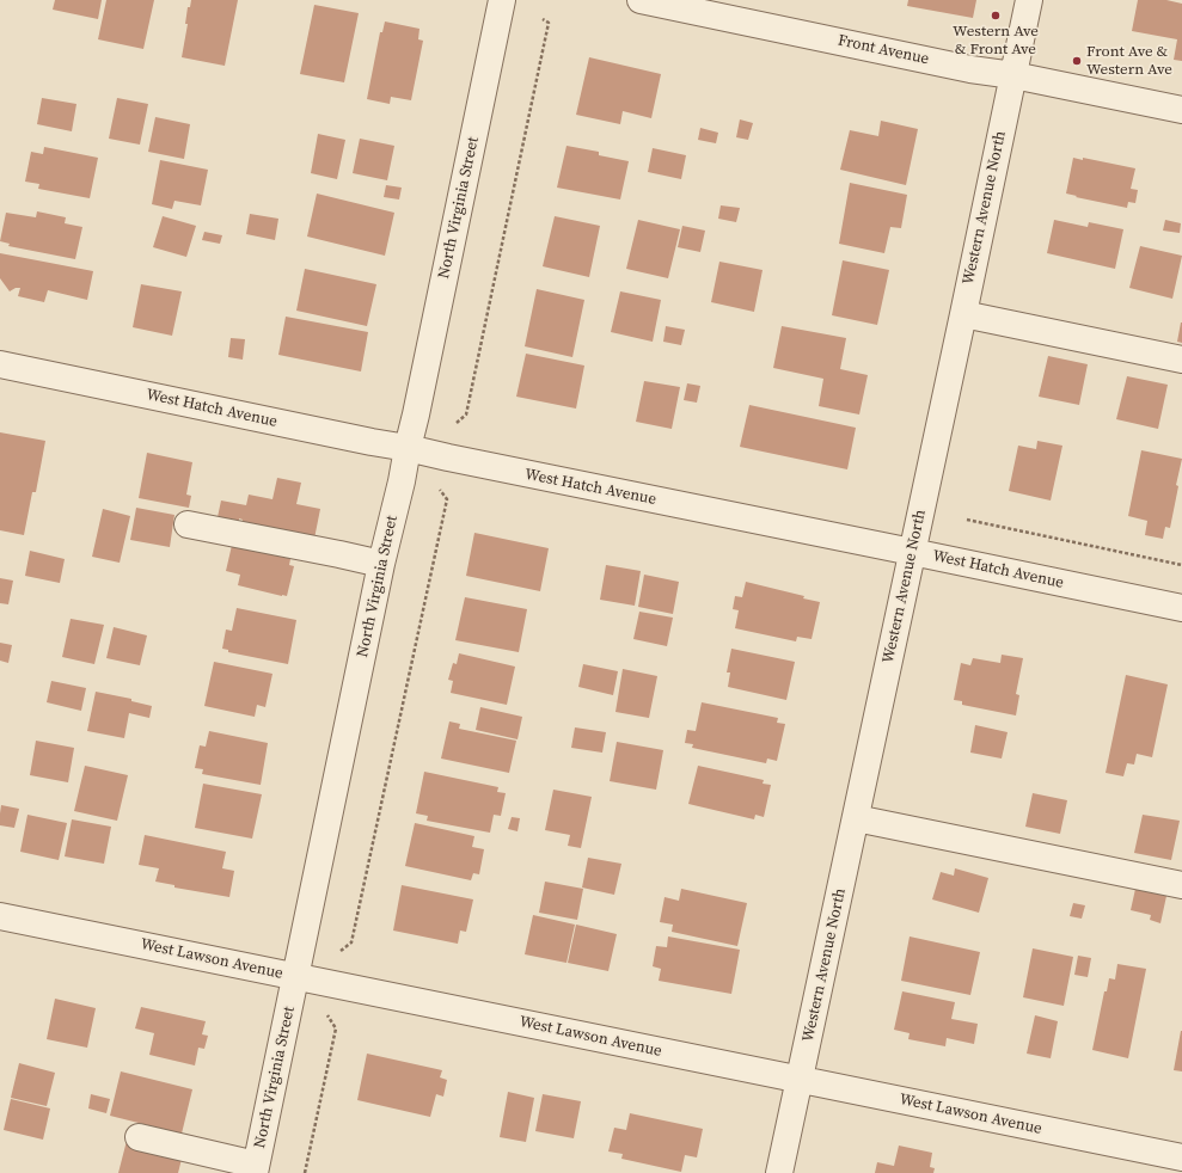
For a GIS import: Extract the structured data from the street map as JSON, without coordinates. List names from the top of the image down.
{
  "streets": {
    "street": [
      "Front Avenue",
      "North Virginia Street",
      "Western Avenue North",
      "West Hatch Avenue",
      "West Lawson Avenue"
    ]
  },
  "crossings": [
    ["Front Avenue", "Western Avenue North"],
    ["North Virginia Street", "West Hatch Avenue"],
    ["North Virginia Street", "West Lawson Avenue"],
    ["Western Avenue North", "West Hatch Avenue"],
    ["Western Avenue North", "West Lawson Avenue"]
  ],
  "places": ["Western Ave & Front Ave", "Front Ave & Western Ave"]
}
